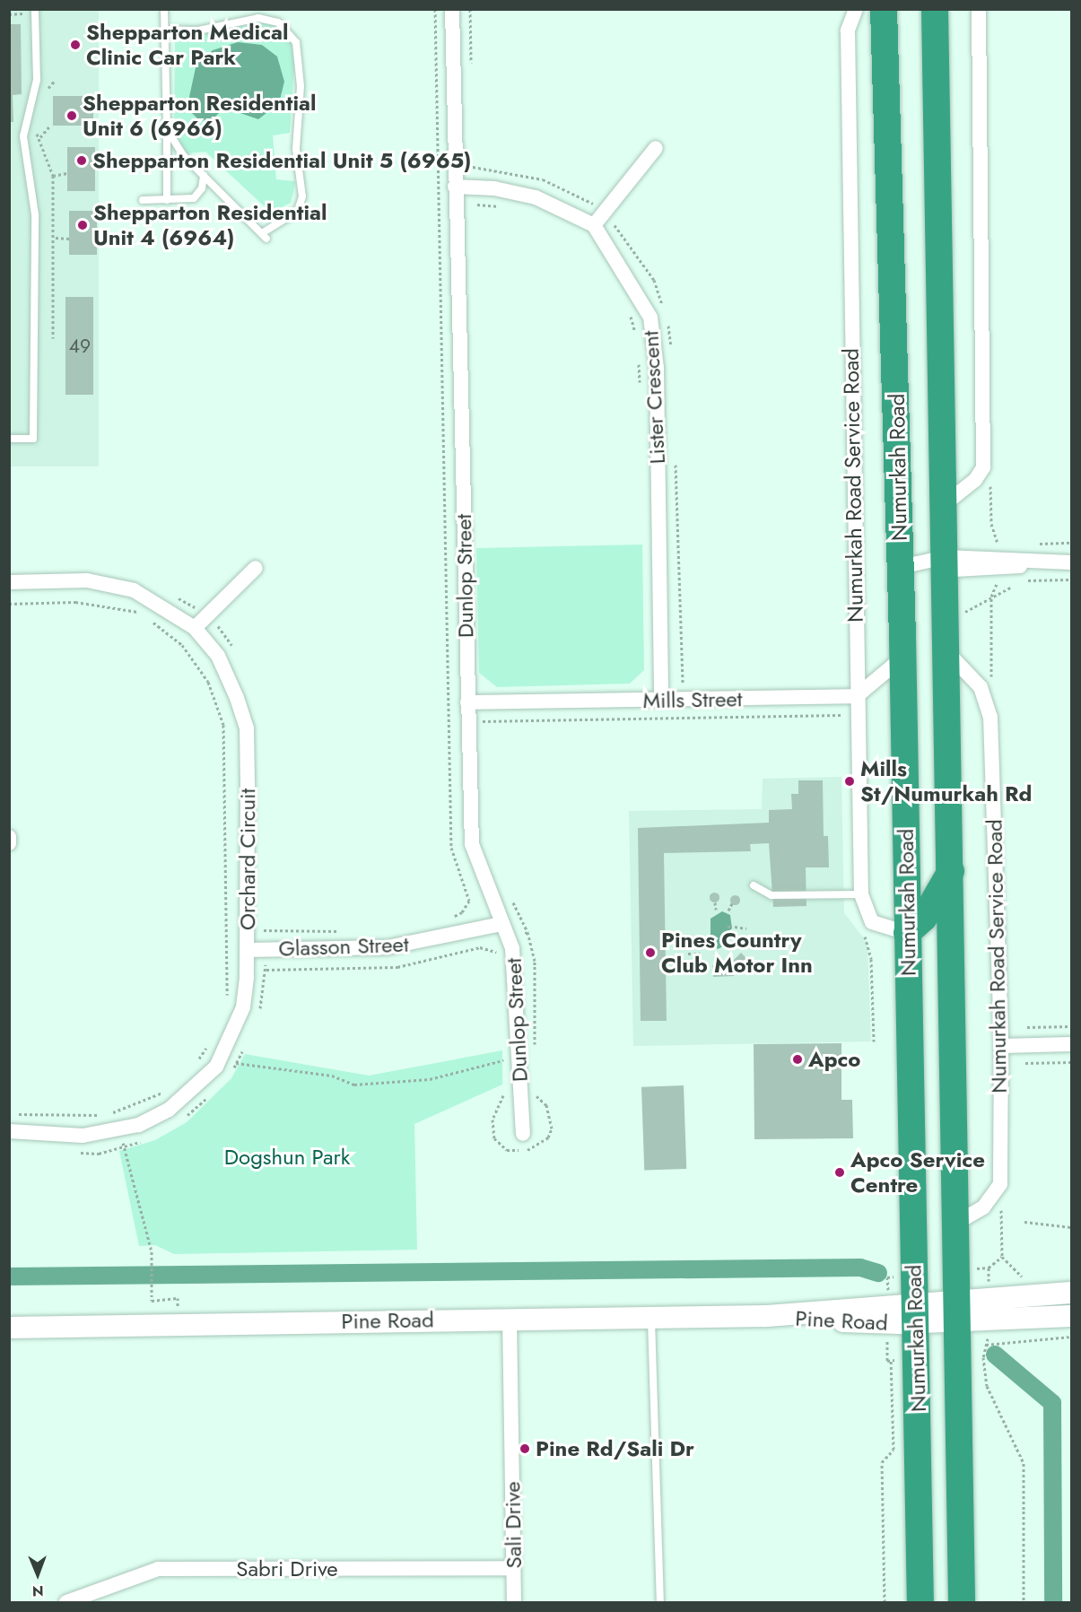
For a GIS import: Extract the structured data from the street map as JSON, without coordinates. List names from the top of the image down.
{
  "streets": {
    "highway": ["Numurkah Road"],
    "street": [
      "Lister Crescent",
      "Numurkah Road Service Road",
      "Dunlop Street",
      "Mills Street",
      "Orchard Circuit",
      "Glasson Street",
      "Pine Road",
      "Sali Drive",
      "Sabri Drive"
    ]
  },
  "crossings": [
    ["Lister Crescent", "Mills Street"],
    ["Numurkah Road", "Numurkah Road Service Road"],
    ["Numurkah Road", "Pine Road"],
    ["Numurkah Road Service Road", "Mills Street"],
    ["Dunlop Street", "Mills Street"],
    ["Dunlop Street", "Glasson Street"],
    ["Orchard Circuit", "Glasson Street"],
    ["Pine Road", "Sali Drive"],
    ["Sali Drive", "Sabri Drive"]
  ],
  "parks": ["Dogshun Park"],
  "places": [
    "Shepparton Medical Clinic Car Park",
    "Shepparton Residential Unit 6 (6966)",
    "Shepparton Residential Unit 5 (6965)",
    "Shepparton Residential Unit 4 (6964)",
    "Mills St/Numurkah Rd",
    "Pines Country Club Motor Inn",
    "Apco",
    "Apco Service Centre",
    "Pine Rd/Sali Dr"
  ],
  "house_numbers": ["49"],
  "north": "bottom"
}
